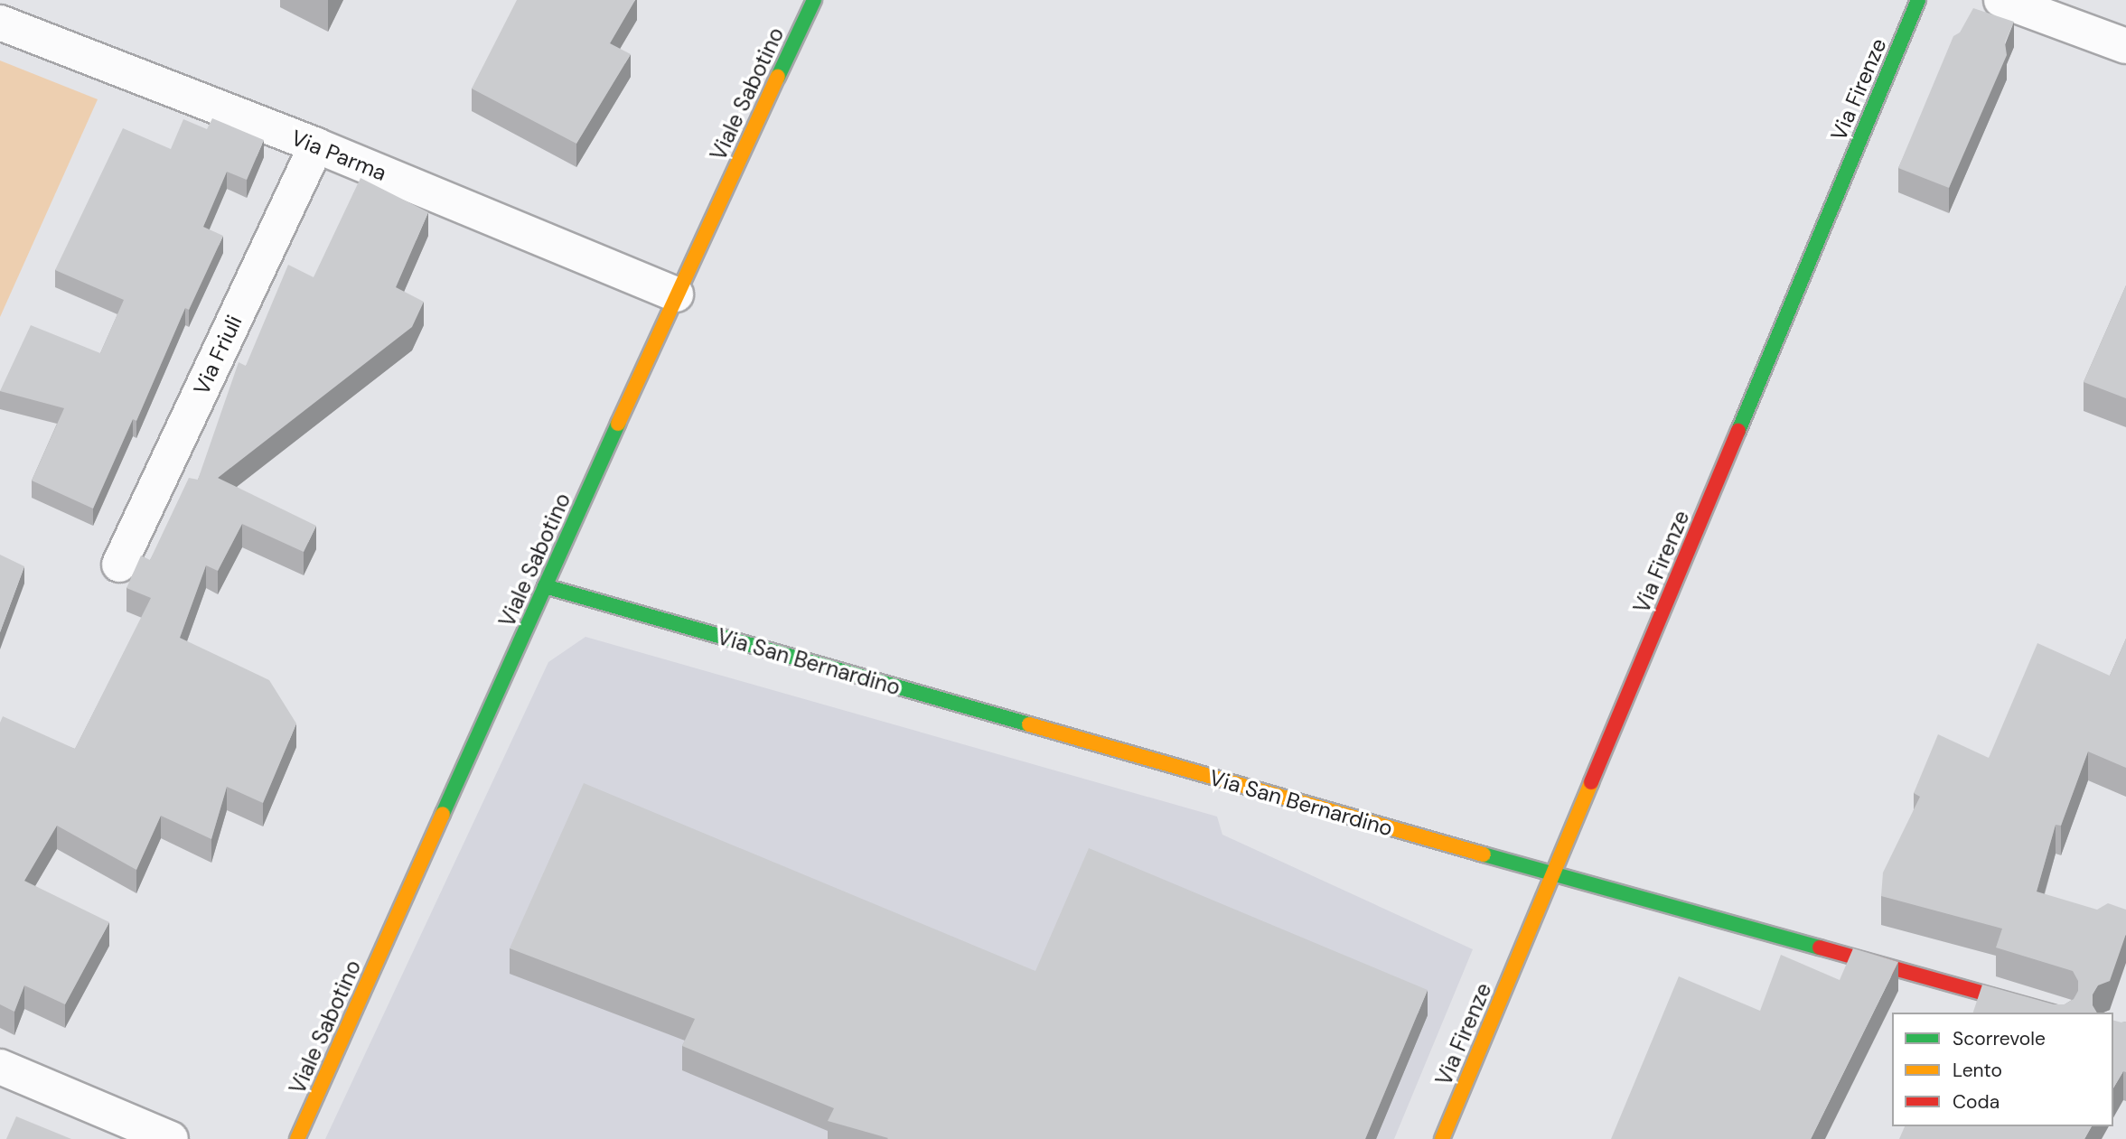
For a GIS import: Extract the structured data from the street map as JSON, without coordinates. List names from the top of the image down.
{
  "streets": {
    "street": [
      "Via Firenze",
      "Viale Sabotino",
      "Via Parma",
      "Via Friuli",
      "Via San Bernardino"
    ]
  },
  "crossings": [
    ["Via Firenze", "Via San Bernardino"],
    ["Viale Sabotino", "Via Parma"],
    ["Viale Sabotino", "Via San Bernardino"],
    ["Via Parma", "Via Friuli"]
  ],
  "legend": ["Scorrevole", "Lento", "Coda"]
}
